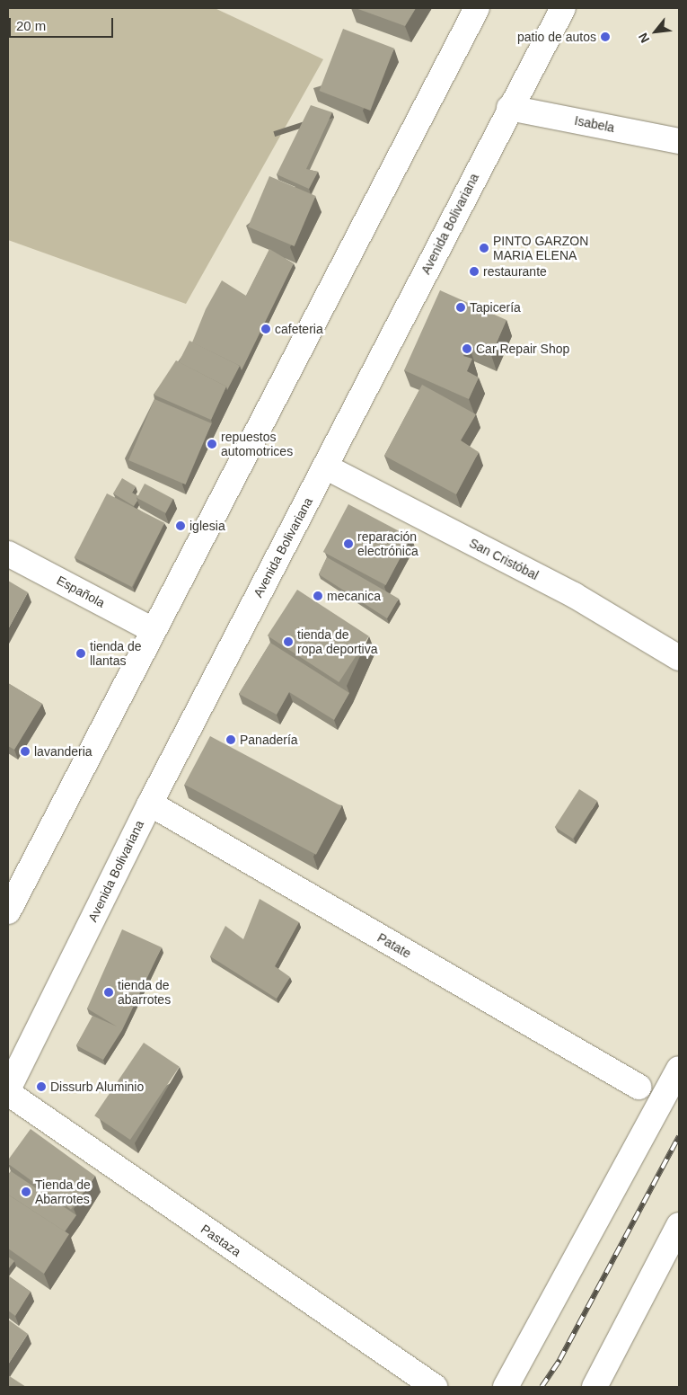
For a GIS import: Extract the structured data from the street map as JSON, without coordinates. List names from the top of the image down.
{
  "streets": {
    "street": [
      "Isabela",
      "Avenida Bolivariana",
      "San Cristóbal",
      "Española",
      "Patate",
      "Pastaza"
    ]
  },
  "crossings": [
    ["Isabela", "Avenida Bolivariana"],
    ["Avenida Bolivariana", "San Cristóbal"],
    ["Avenida Bolivariana", "Patate"],
    ["Avenida Bolivariana", "Pastaza"]
  ],
  "places": [
    "patio de autos",
    "PINTO GARZON MARIA ELENA",
    "restaurante",
    "Tapicería",
    "cafeteria",
    "Car Repair Shop",
    "repuestos automotrices",
    "iglesia",
    "reparación electrónica",
    "mecanica",
    "tienda de ropa deportiva",
    "tienda de llantas",
    "Panadería",
    "lavanderia",
    "tienda de abarrotes",
    "Dissurb Aluminio",
    "Tienda de Abarrotes"
  ],
  "scale_bar": "20 m",
  "north": "bottom left"
}
